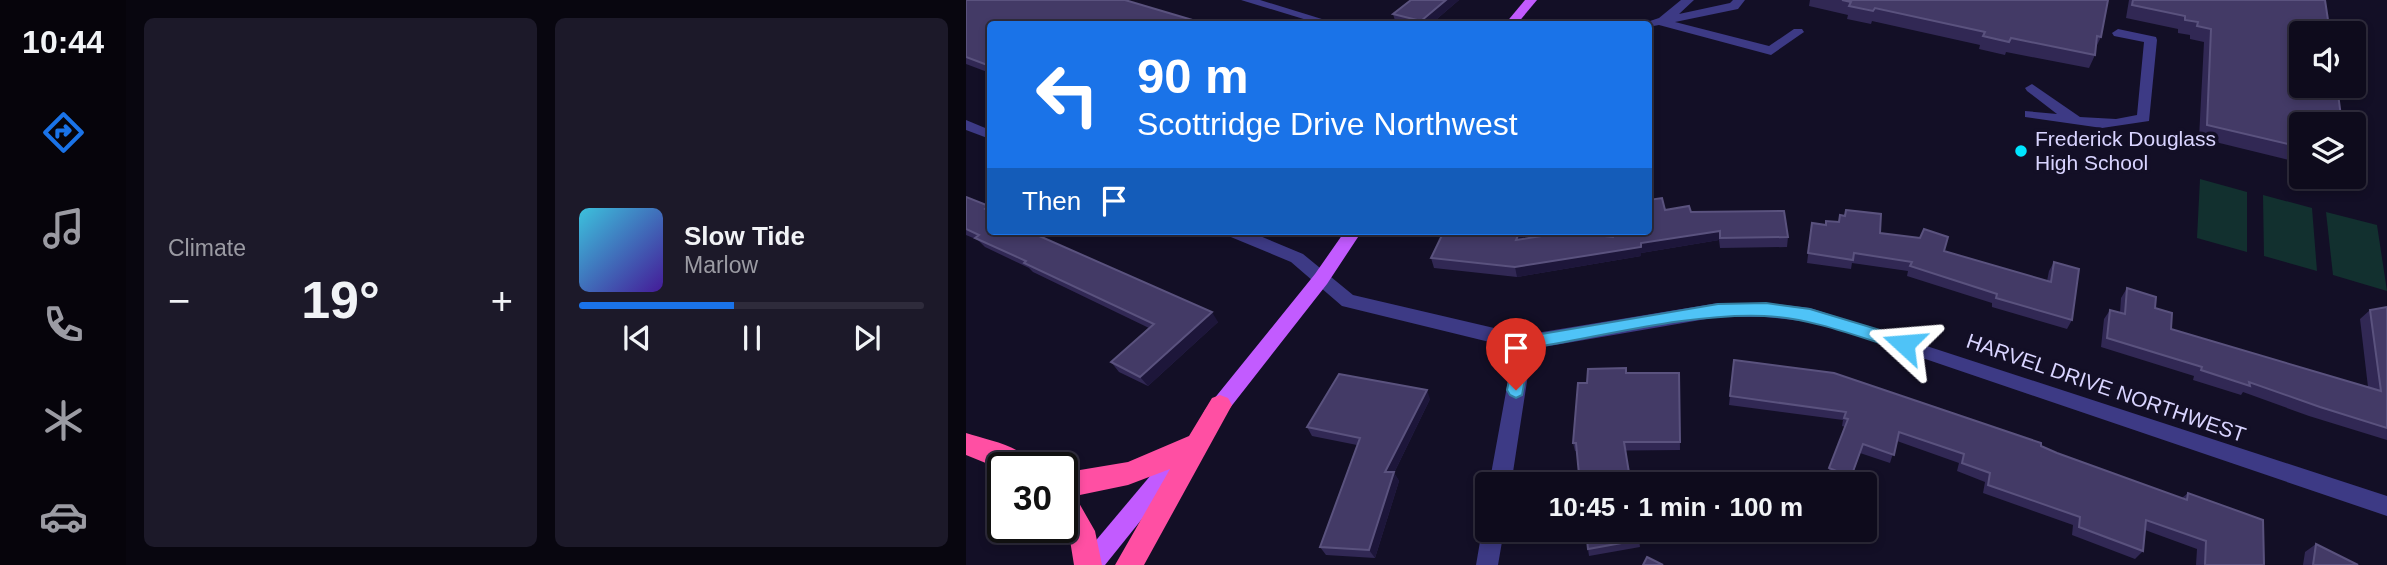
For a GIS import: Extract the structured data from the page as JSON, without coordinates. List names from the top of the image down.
{
  "streets": {
    "street": ["HARVEL DRIVE NORTHWEST"]
  },
  "places": ["Frederick Douglass High School"],
  "page": {
    "tabs": "10:44",
    "tile": "Climate",
    "turn": ["90 m", "Scottridge Drive Northwest"],
    "then": "Then",
    "song": ["Slow Tide", "Marlow"],
    "heat": ["−", "19°", "+"],
    "limit": "30",
    "trip": "10:45 · 1 min · 100 m"
  }
}
